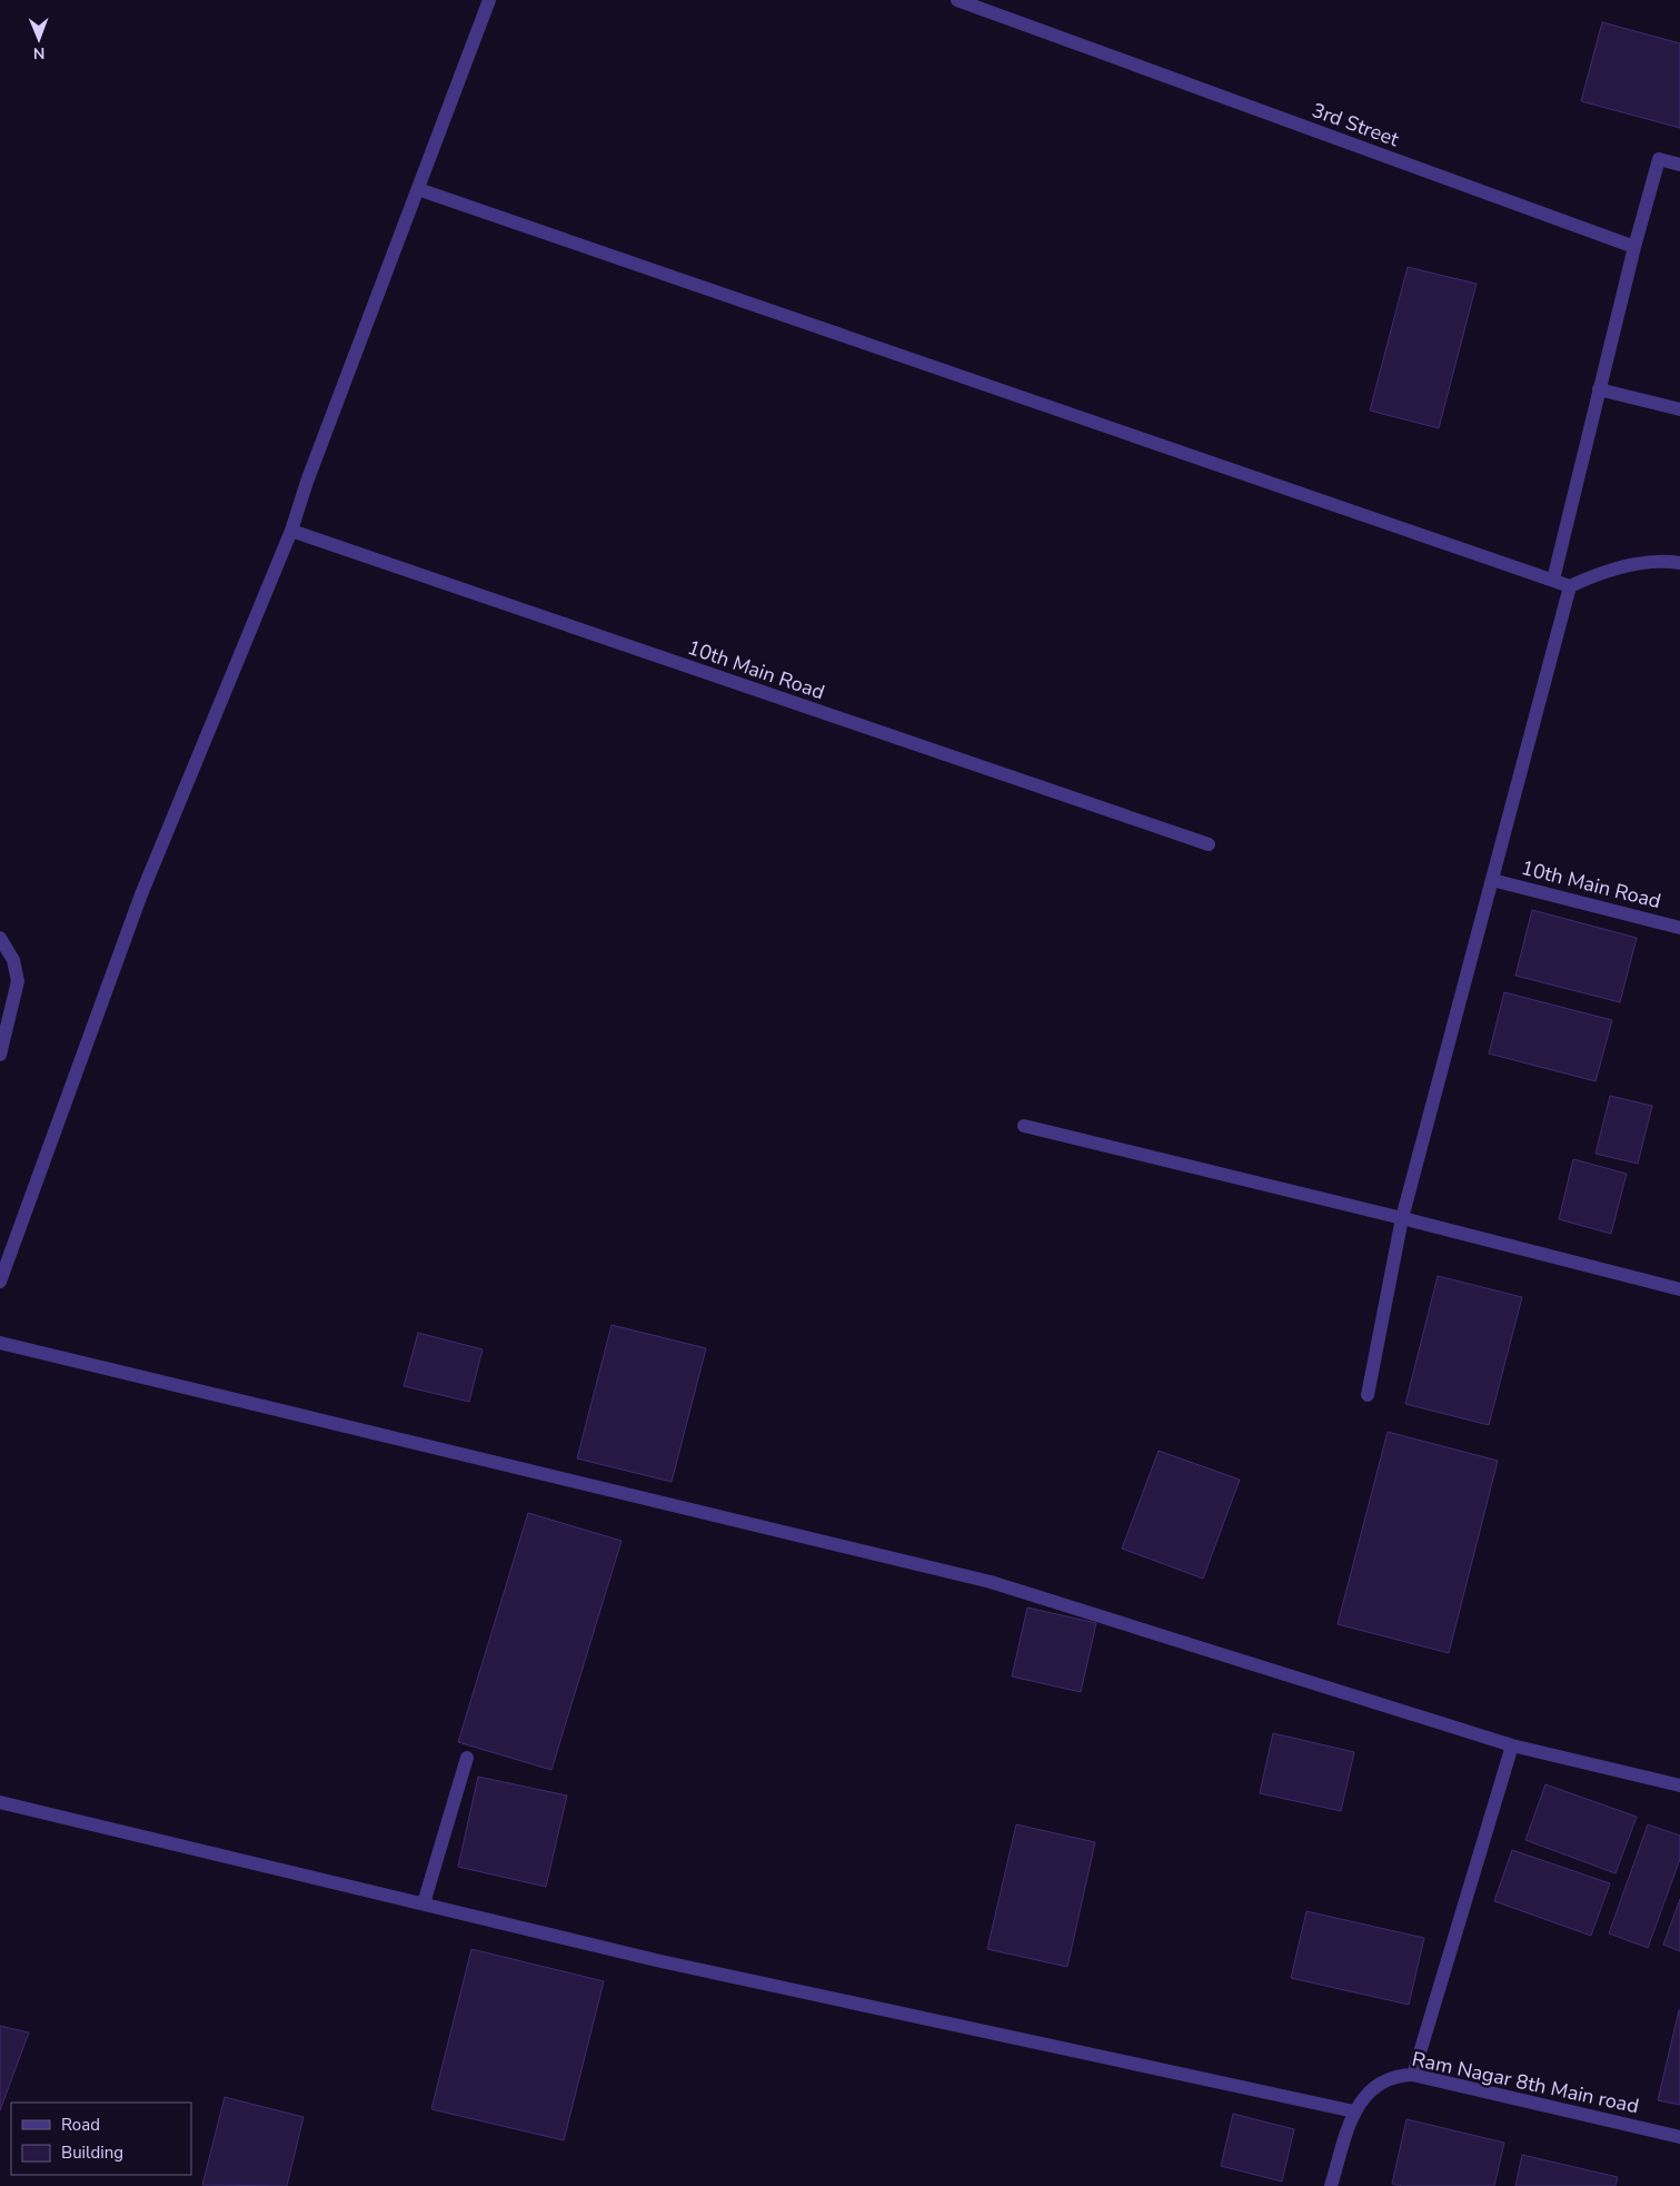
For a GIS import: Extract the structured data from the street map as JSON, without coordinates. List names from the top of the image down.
{
  "streets": {
    "street": ["3rd Street", "10th Main Road", "Ram Nagar 8th Main road"]
  },
  "legend": ["Road", "Building"],
  "north": "bottom"
}
